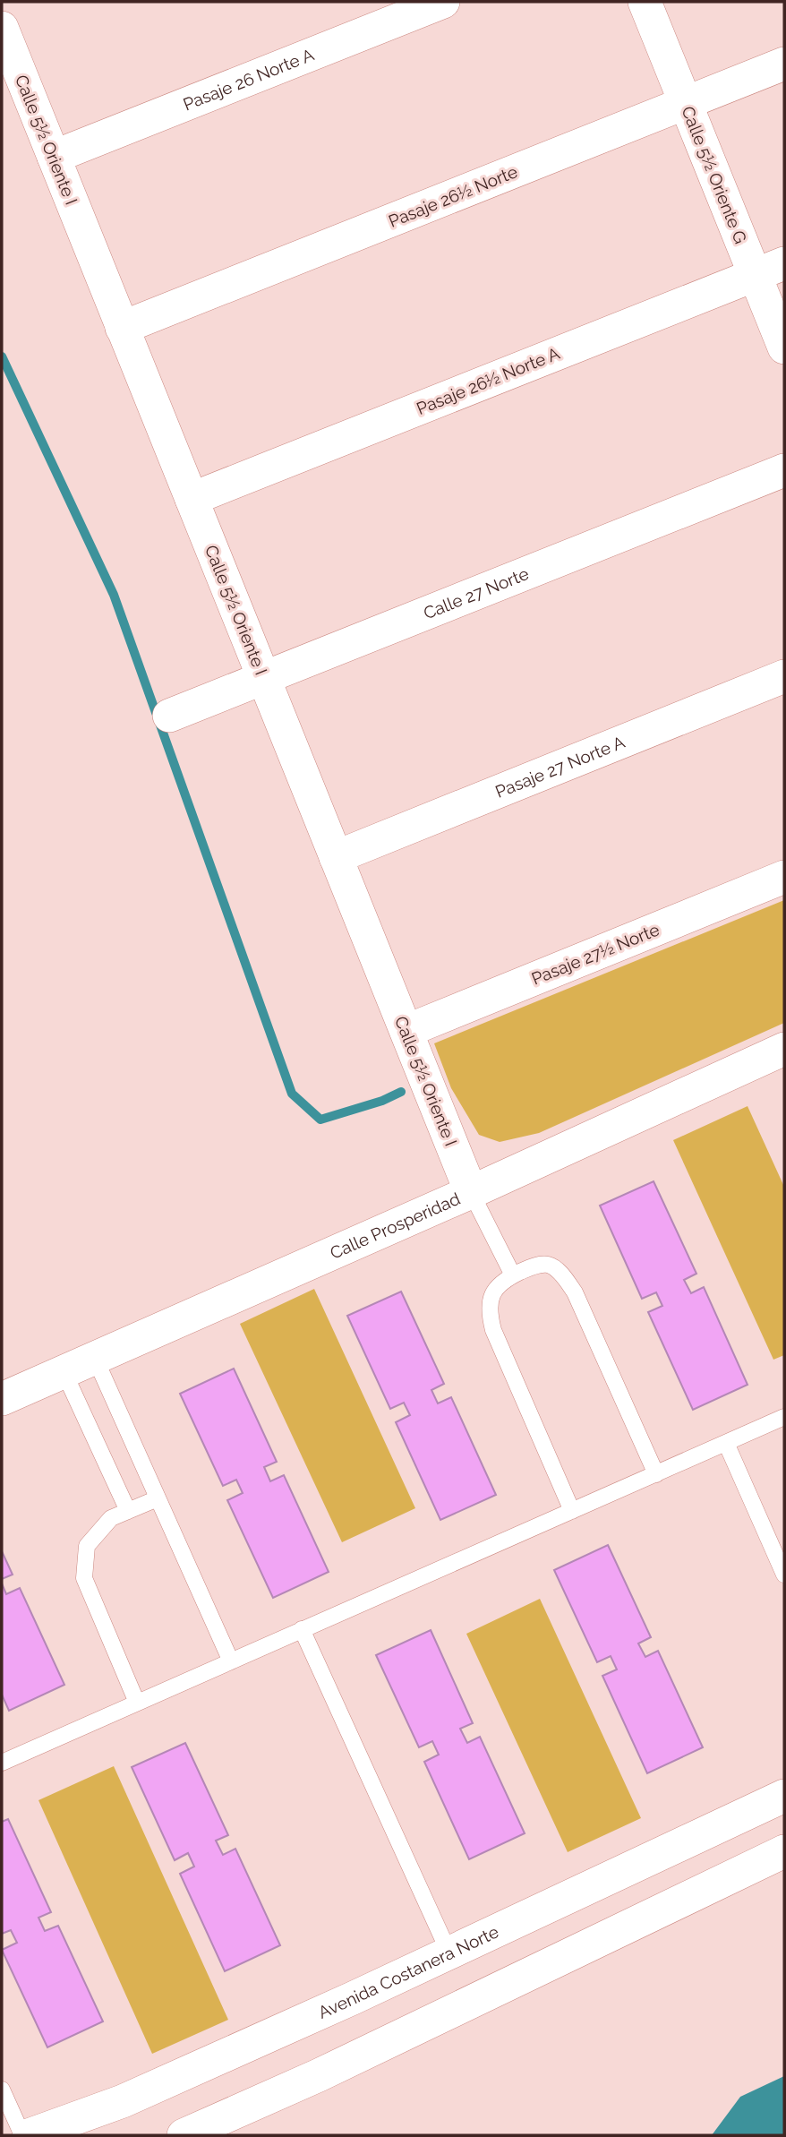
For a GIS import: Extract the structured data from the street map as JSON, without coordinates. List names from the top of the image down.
{
  "streets": {
    "street": [
      "Pasaje 26 Norte A",
      "Calle 5½ Oriente I",
      "Calle 5½ Oriente G",
      "Pasaje 26½ Norte",
      "Pasaje 26½ Norte A",
      "Calle 27 Norte",
      "Pasaje 27 Norte A",
      "Pasaje 27½ Norte",
      "Calle Prosperidad",
      "Avenida Costanera Norte"
    ]
  },
  "crossings": [
    ["Pasaje 26 Norte A", "Calle 5½ Oriente I"],
    ["Calle 5½ Oriente I", "Pasaje 26½ Norte"],
    ["Calle 5½ Oriente I", "Pasaje 26½ Norte A"],
    ["Calle 5½ Oriente I", "Calle 27 Norte"],
    ["Calle 5½ Oriente I", "Pasaje 27 Norte A"],
    ["Calle 5½ Oriente I", "Pasaje 27½ Norte"],
    ["Calle 5½ Oriente I", "Calle Prosperidad"],
    ["Calle 5½ Oriente G", "Pasaje 26½ Norte"],
    ["Calle 5½ Oriente G", "Pasaje 26½ Norte A"]
  ]
}
